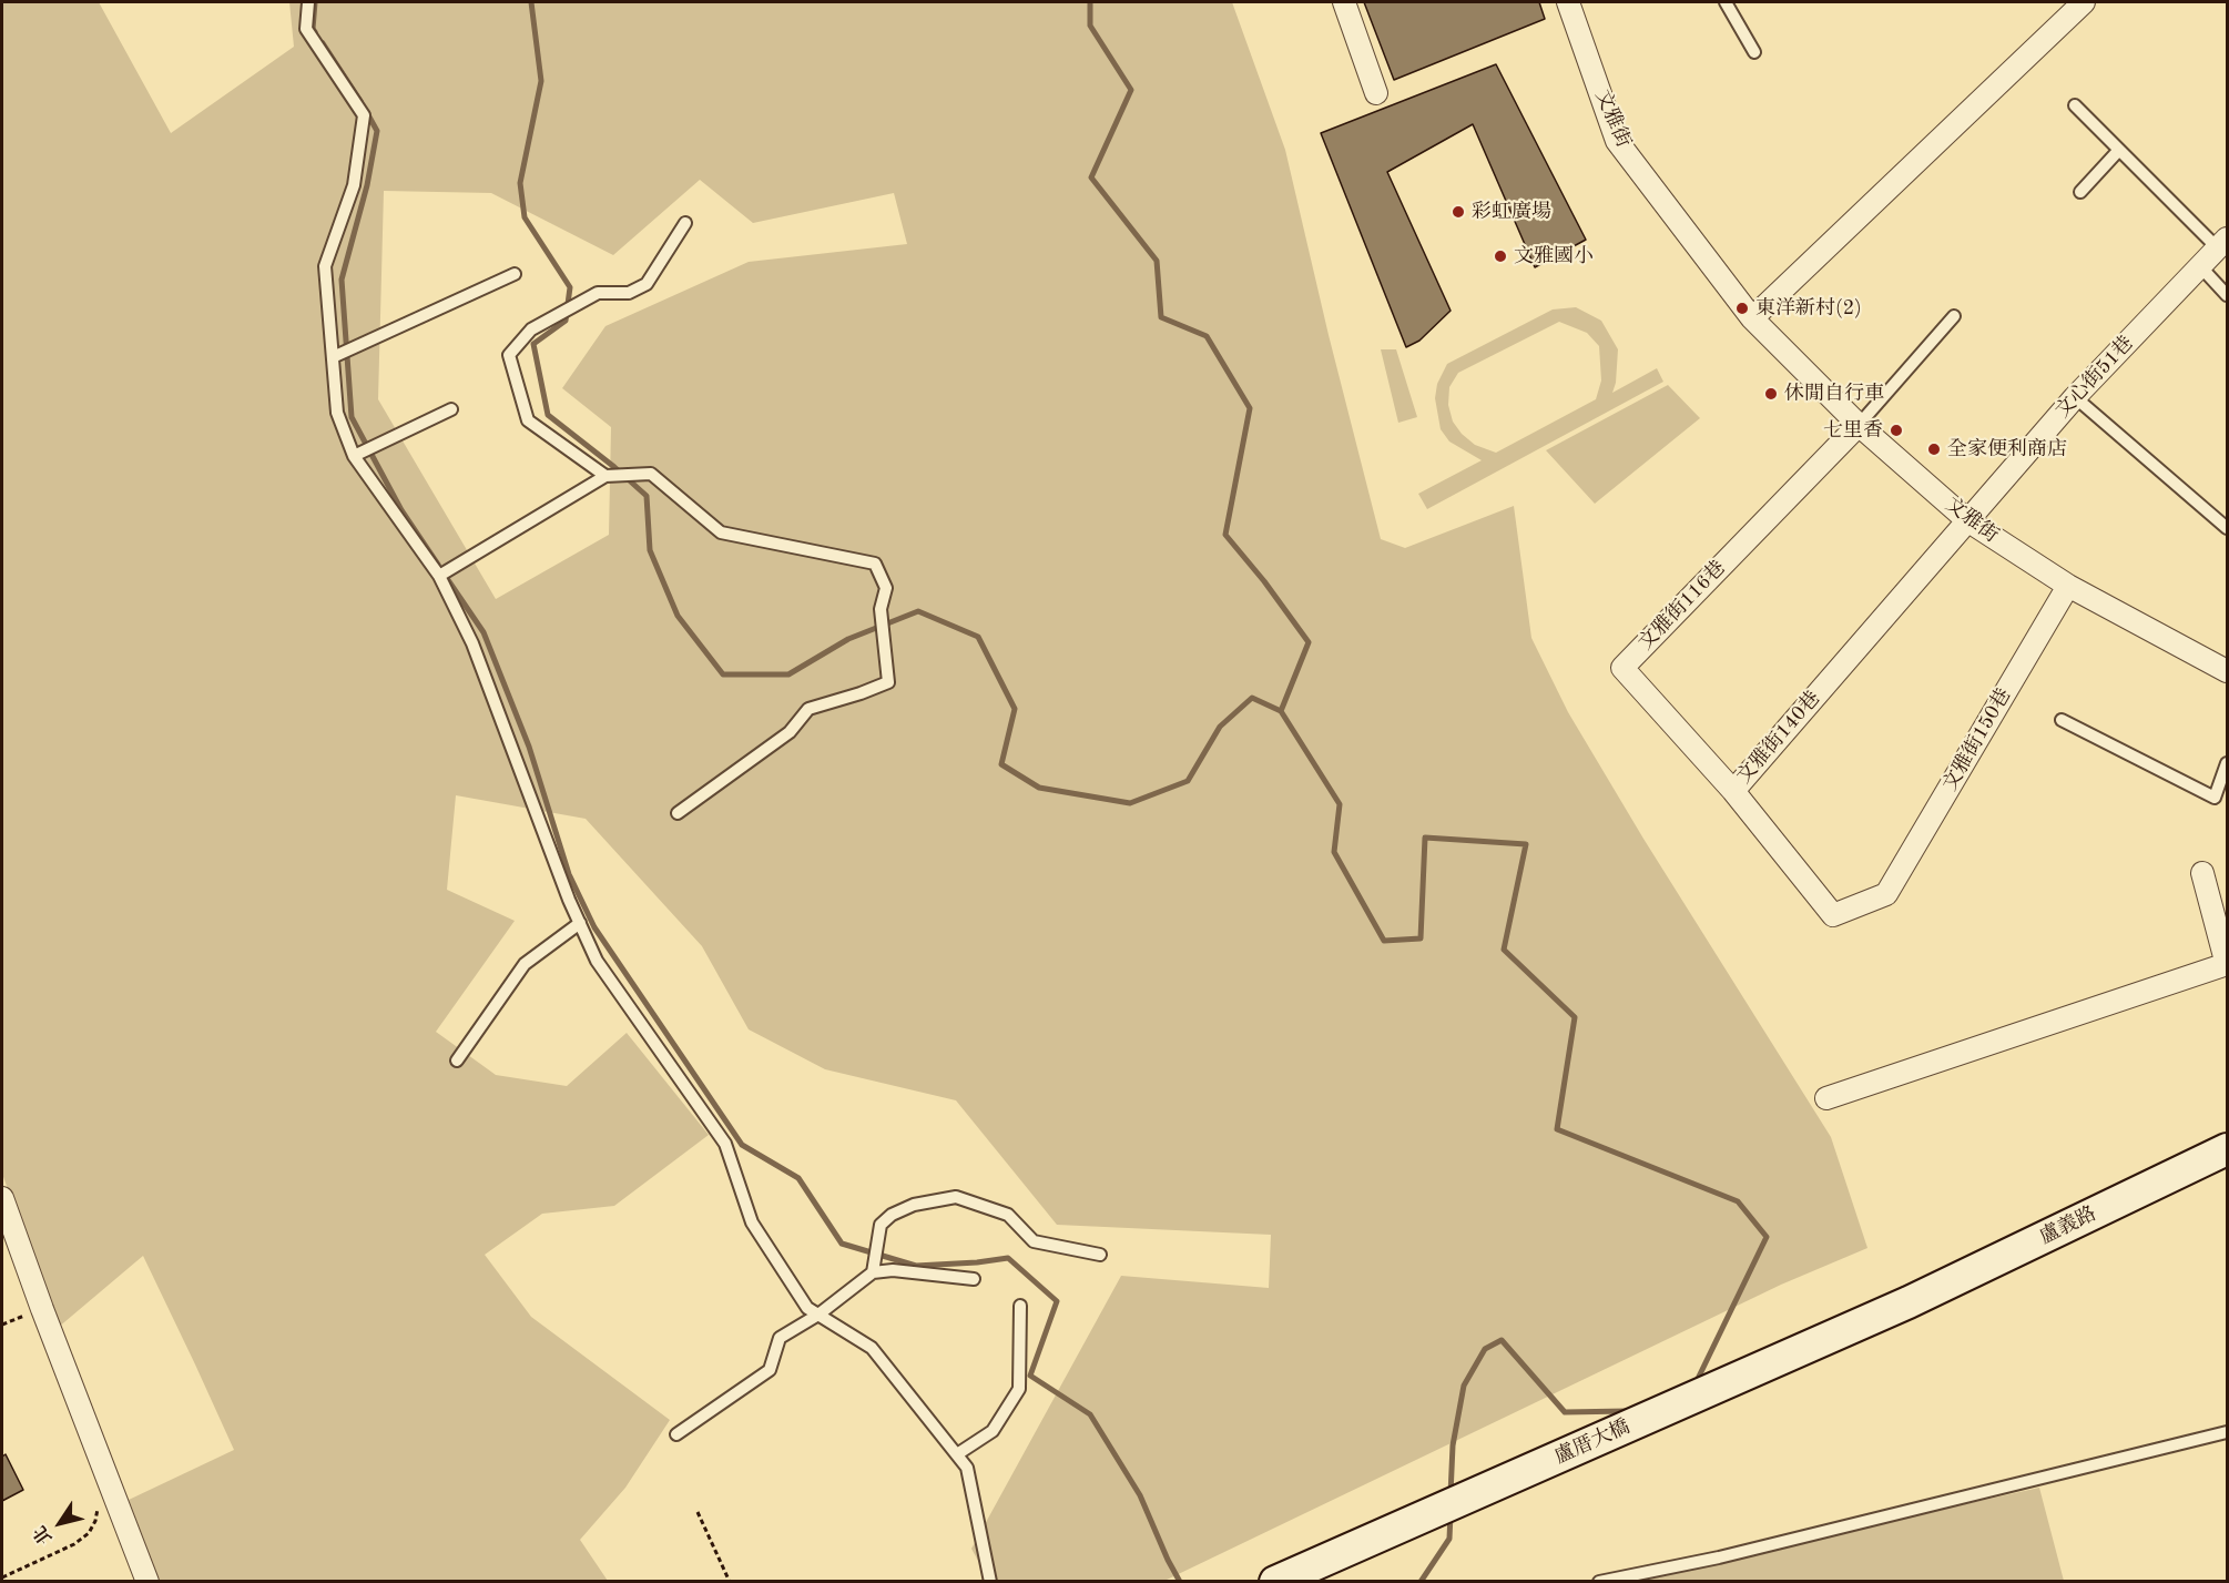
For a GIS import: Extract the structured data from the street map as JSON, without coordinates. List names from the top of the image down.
{
  "streets": {
    "street": [
      "文雅街",
      "文心街51巷",
      "文雅街116巷",
      "文雅街140巷",
      "文雅街150巷",
      "盧義路",
      "盧厝大橋"
    ]
  },
  "crossings": [
    ["文雅街", "文心街51巷"],
    ["文雅街", "文雅街116巷"],
    ["文雅街", "文雅街140巷"],
    ["文雅街", "文雅街150巷"],
    ["文心街51巷", "文雅街140巷"],
    ["文雅街116巷", "文雅街140巷"],
    ["文雅街140巷", "文雅街150巷"],
    ["盧義路", "盧厝大橋"]
  ],
  "places": [
    "彩虹廣場",
    "文雅國小",
    "東洋新村(2)",
    "休閒自行車",
    "七里香",
    "全家便利商店"
  ],
  "north": "bottom left"
}
